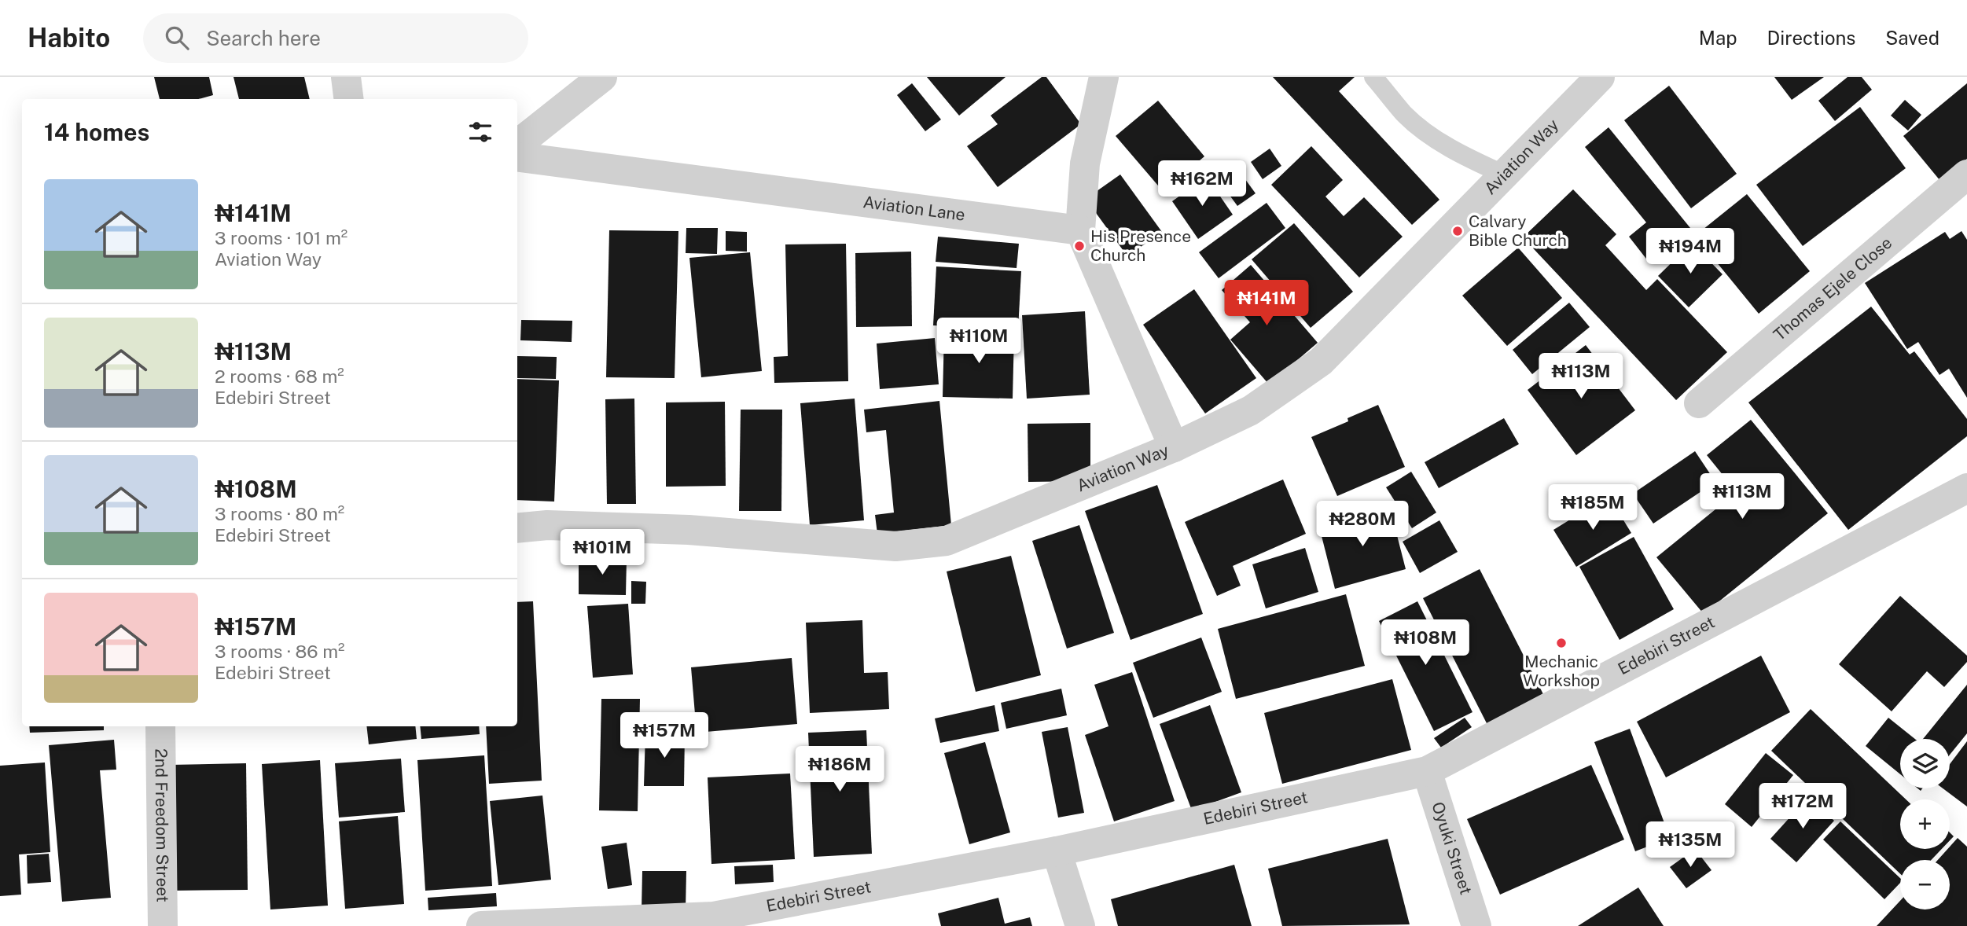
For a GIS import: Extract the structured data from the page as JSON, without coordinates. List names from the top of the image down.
{
  "streets": {
    "street": [
      "Aviation Way",
      "Aviation Lane",
      "Thomas Ejele Close",
      "Edebiri Street",
      "2nd Freedom Street",
      "Oyuki Street"
    ]
  },
  "crossings": [
    ["Edebiri Street", "Oyuki Street"]
  ],
  "places": ["Calvary Bible Church", "His Presence Church", "Mechanic Workshop"],
  "page": {
    "header": "Habito",
    "search": "Search here",
    "nav": ["Map", "Directions", "Saved"],
    "heading": "14 homes",
    "price": [
      "₦162M",
      "₦194M",
      "₦141M",
      "₦110M",
      "₦113M",
      "₦113M",
      "₦185M",
      "₦280M",
      "₦101M",
      "₦108M",
      "₦157M",
      "₦186M",
      "₦172M",
      "₦135M"
    ],
    "list": [
      {
        "name": "₦141M",
        "note": "3 rooms · 101 m² · Aviation Way"
      },
      {
        "name": "₦113M",
        "note": "2 rooms · 68 m² · Edebiri Street"
      },
      {
        "name": "₦108M",
        "note": "3 rooms · 80 m² · Edebiri Street"
      },
      {
        "name": "₦157M",
        "note": "3 rooms · 86 m² · Edebiri Street"
      }
    ],
    "map_buttons": ["+", "−"]
  }
}
